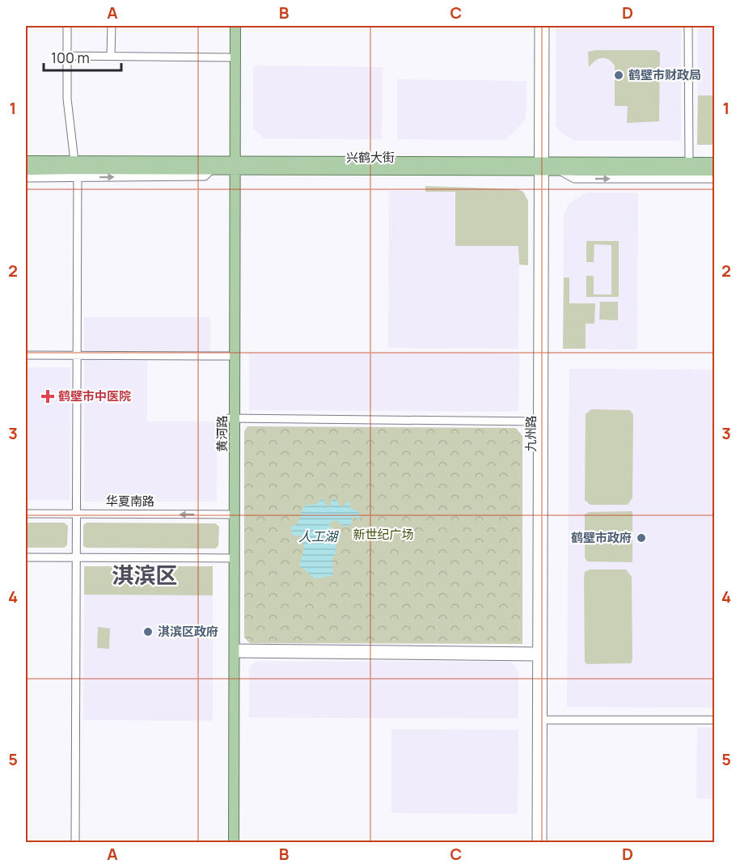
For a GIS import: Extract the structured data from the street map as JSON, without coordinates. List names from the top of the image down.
{
  "streets": {
    "main road": ["兴鹤大街", "黄河路"],
    "street": ["九州路", "华夏南路"]
  },
  "crossings": [
    ["兴鹤大街", "黄河路"],
    ["兴鹤大街", "九州路"],
    ["黄河路", "华夏南路"]
  ],
  "districts": ["淇滨区"],
  "water": ["人工湖"],
  "parks": ["新世纪广场"],
  "places": {
    "other": ["鹤壁市财政局", "鹤壁市政府", "淇滨区政府"],
    "health": ["鹤壁市中医院"]
  },
  "scale_bar": "100 m",
  "grid": {
    "columns": [
      "A",
      "B",
      "C",
      "D"
    ],
    "rows": [
      "1",
      "2",
      "3",
      "4",
      "5"
    ]
  }
}
